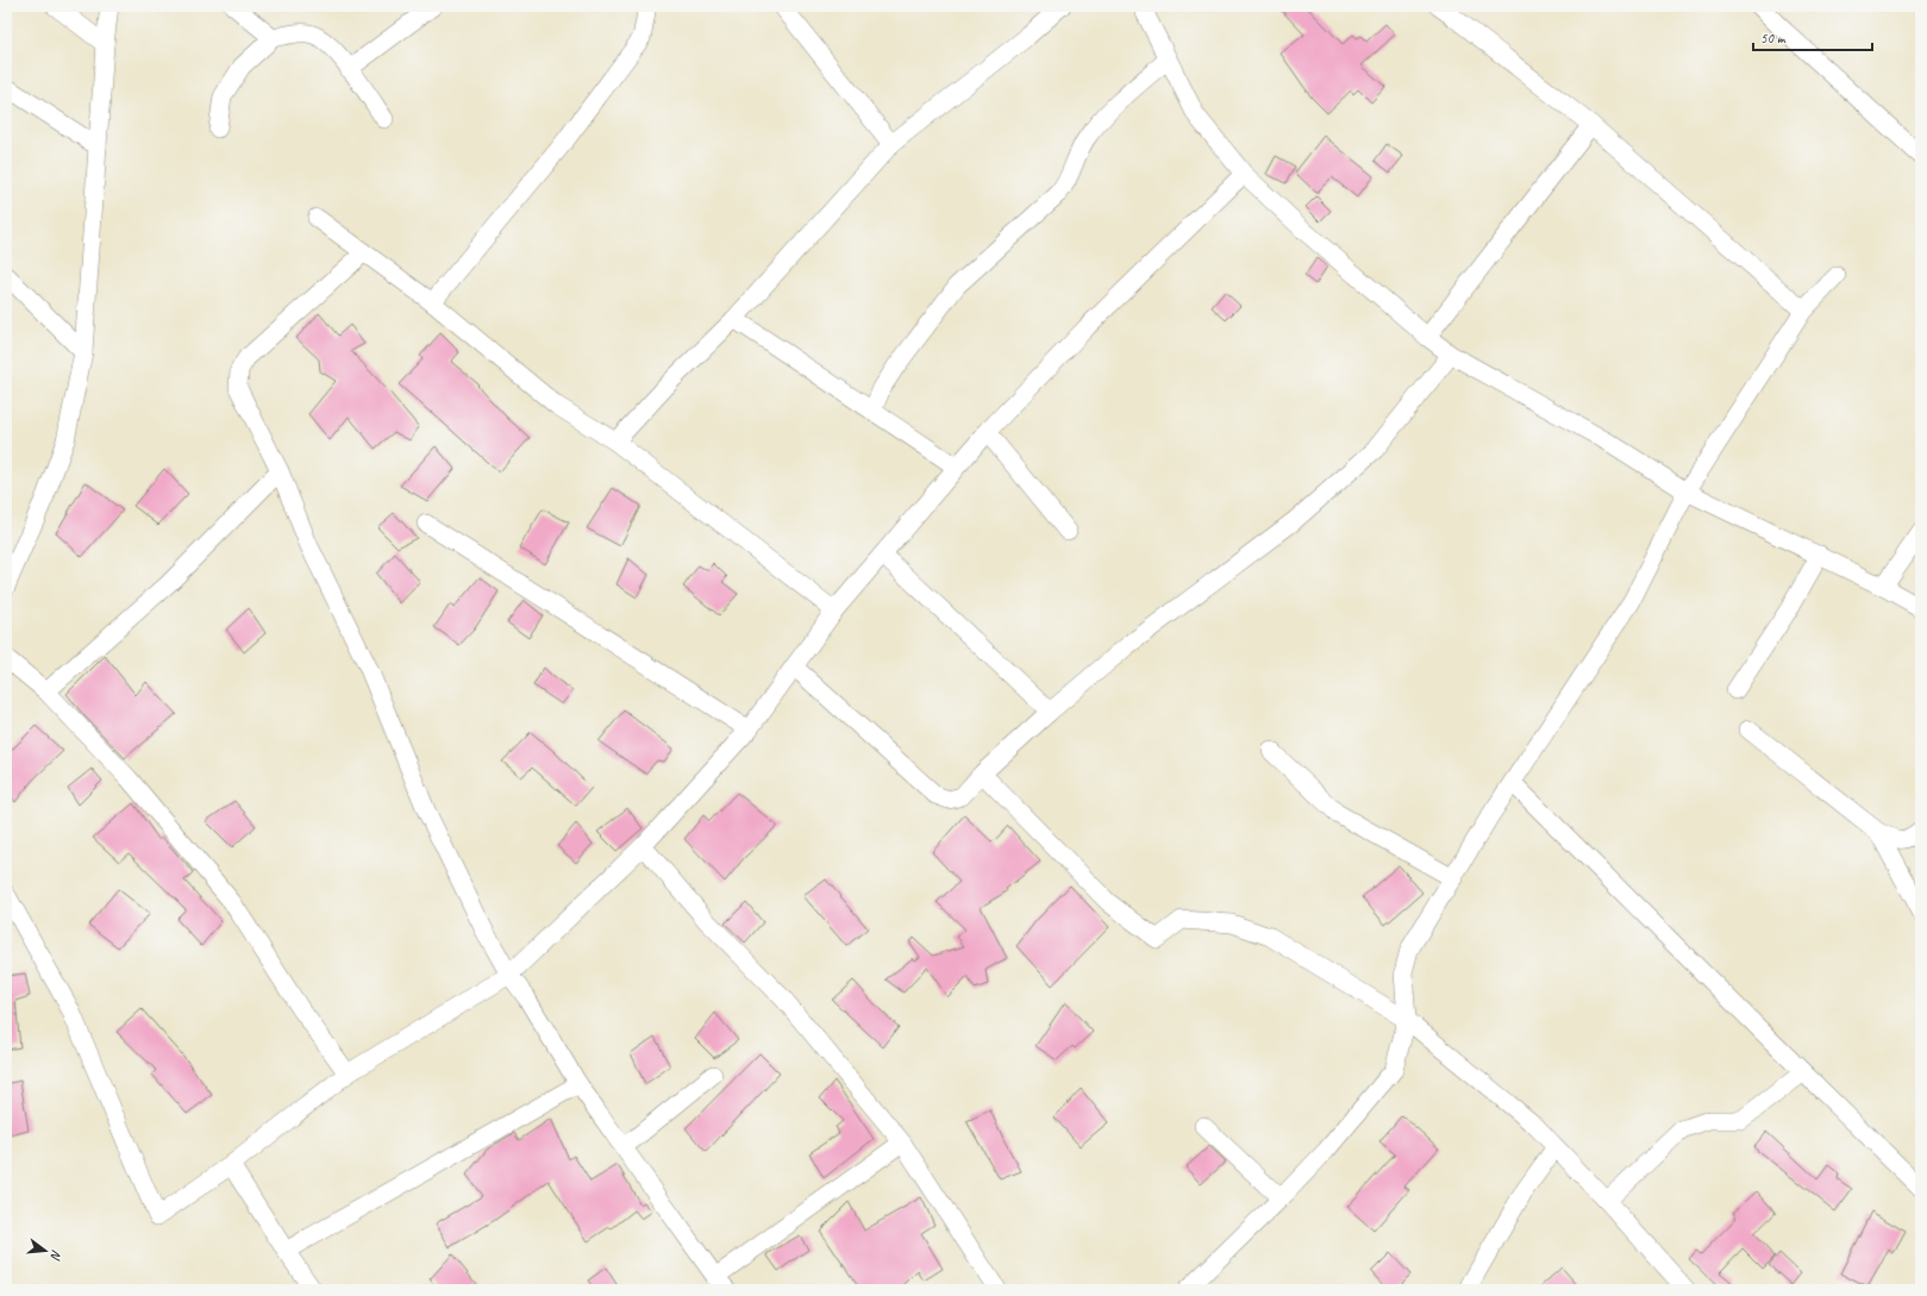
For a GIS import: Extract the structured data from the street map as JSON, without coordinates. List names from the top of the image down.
{
  "scale_bar": "50 m",
  "north": "right"
}
